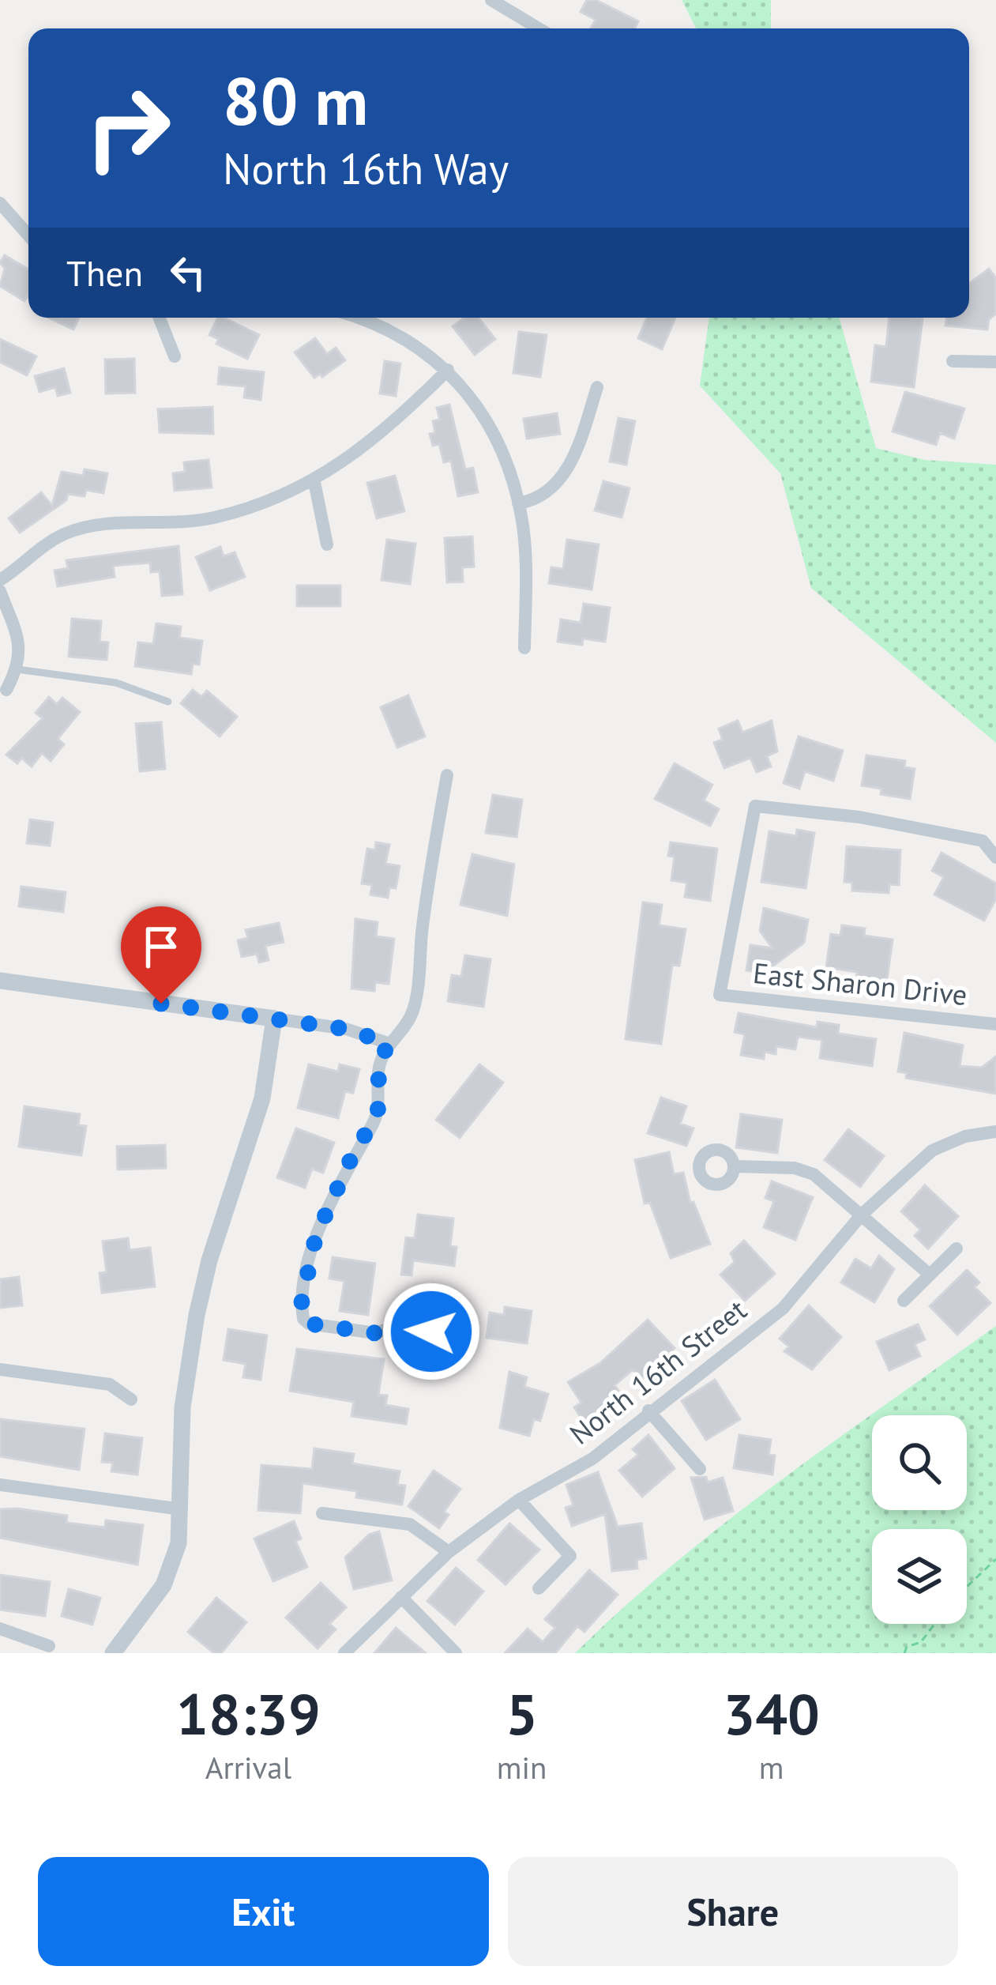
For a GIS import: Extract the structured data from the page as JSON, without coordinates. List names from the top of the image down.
{
  "streets": {
    "street": ["East Sharon Drive", "North 16th Street"]
  },
  "page": {
    "turn": ["80 m", "North 16th Way"],
    "then": "Then",
    "eta": [
      "18:39",
      "Arrival",
      "5",
      "min",
      "340",
      "m"
    ],
    "buttons": ["Exit", "Share"]
  }
}
